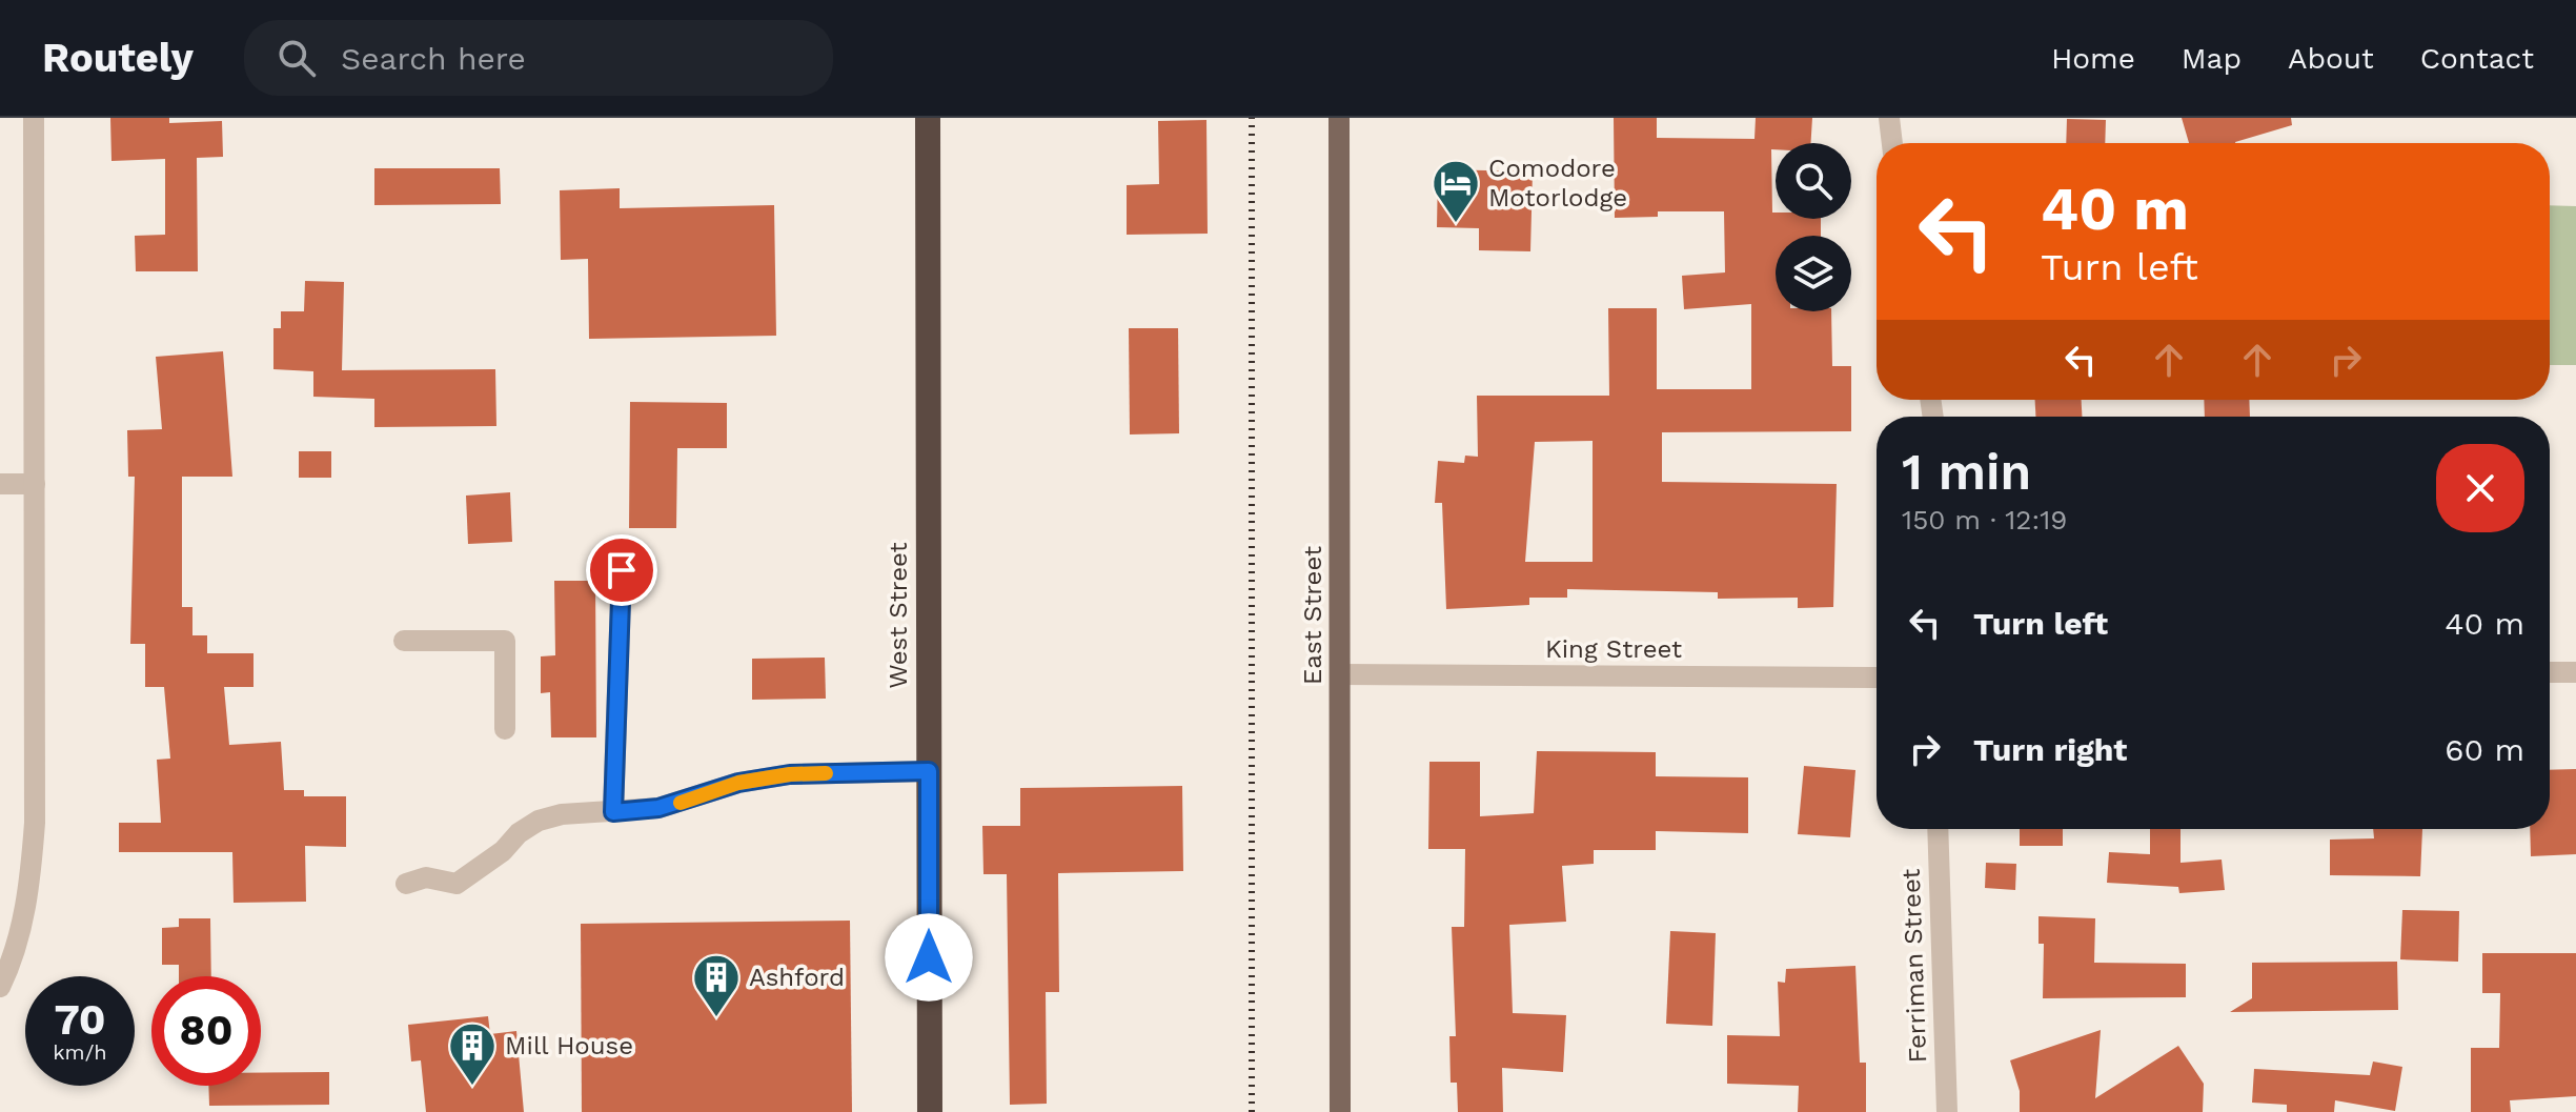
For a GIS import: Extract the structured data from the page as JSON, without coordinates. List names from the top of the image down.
{
  "streets": {
    "highway": ["West Street"],
    "main road": ["East Street"],
    "street": ["King Street", "Ferriman Street"]
  },
  "crossings": [
    ["East Street", "King Street"]
  ],
  "places": {
    "hotel": ["Comodore Motorlodge"],
    "building": ["Ashford", "Mill House"]
  },
  "page": {
    "header": "Routely",
    "search": "Search here",
    "nav": [
      "Home",
      "Map",
      "About",
      "Contact"
    ],
    "turn": ["40 m", "Turn left"],
    "heading": ["1 min", "150 m · 12:19"],
    "list": [
      {
        "name": "Turn left",
        "value": "40 m"
      },
      {
        "name": "Turn right",
        "value": "60 m"
      }
    ],
    "speed": "70 km/h",
    "limit": "80"
  }
}
